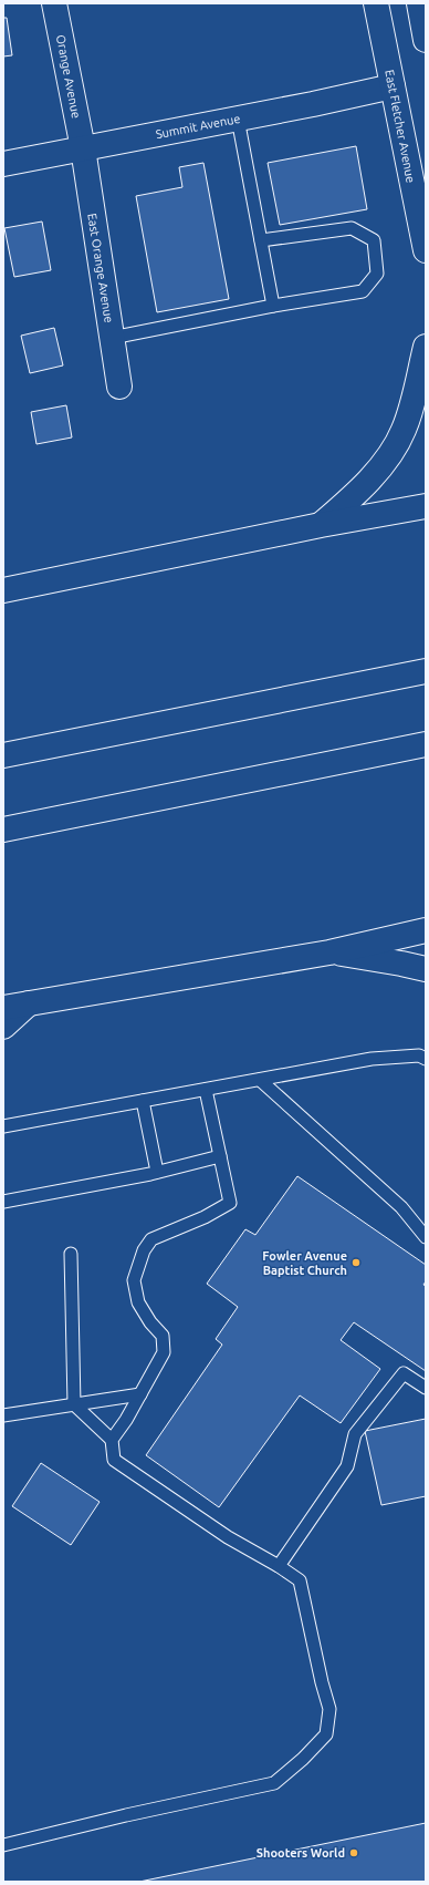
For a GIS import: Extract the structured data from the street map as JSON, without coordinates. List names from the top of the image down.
{
  "streets": {
    "main road": [
      "Orange Avenue",
      "Summit Avenue",
      "East Fletcher Avenue",
      "East Orange Avenue"
    ]
  },
  "crossings": [
    ["Orange Avenue", "Summit Avenue"],
    ["Orange Avenue", "East Orange Avenue"],
    ["Summit Avenue", "East Fletcher Avenue"],
    ["Summit Avenue", "East Orange Avenue"]
  ],
  "places": ["Fowler Avenue Baptist Church", "Shooters World"]
}
